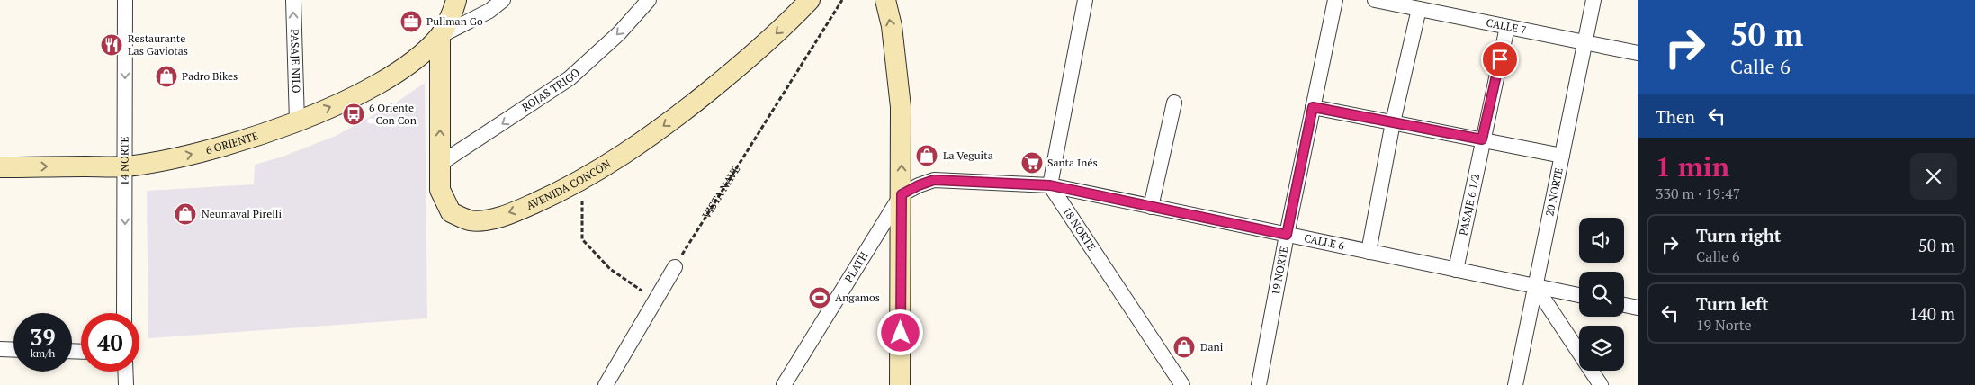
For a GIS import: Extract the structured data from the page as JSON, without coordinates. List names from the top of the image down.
{
  "streets": {
    "street": [
      "CALLE 7",
      "PASAJE NILO",
      "ROJAS TRIGO",
      "6 ORIENTE",
      "14 NORTE",
      "AVENIDA CONCÓN",
      "20 NORTE",
      "PASAJE 6 1/2",
      "18 NORTE",
      "CALLE 6",
      "PLATH",
      "19 NORTE"
    ],
    "path": ["VISTA NAVE"]
  },
  "crossings": [
    ["CALLE 7", "20 NORTE"],
    ["CALLE 7", "PASAJE 6 1/2"],
    ["PASAJE NILO", "6 ORIENTE"],
    ["ROJAS TRIGO", "AVENIDA CONCÓN"],
    ["6 ORIENTE", "14 NORTE"],
    ["6 ORIENTE", "AVENIDA CONCÓN"],
    ["20 NORTE", "CALLE 6"],
    ["PASAJE 6 1/2", "CALLE 6"],
    ["18 NORTE", "CALLE 6"],
    ["CALLE 6", "PLATH"],
    ["CALLE 6", "19 NORTE"]
  ],
  "one_way": [
    "PASAJE NILO",
    "ROJAS TRIGO",
    "6 ORIENTE",
    "14 NORTE"
  ],
  "places": {
    "office": ["Pullman Go"],
    "restaurant": ["Restaurante Las Gaviotas"],
    "shop": [
      "Padro Bikes",
      "La Veguita",
      "Neumaval Pirelli",
      "Dani"
    ],
    "bus stop": ["6 Oriente - Con Con"],
    "supermarket": ["Santa Inés"],
    "sports": ["Angamos"]
  },
  "page": {
    "turn": ["50 m", "Calle 6"],
    "then": "Then",
    "heading": ["1 min", "330 m · 19:47"],
    "list": [
      {
        "name": "Turn right",
        "note": "Calle 6",
        "value": "50 m"
      },
      {
        "name": "Turn left",
        "note": "19 Norte",
        "value": "140 m"
      }
    ],
    "speed": "39 km/h",
    "limit": "40"
  }
}
